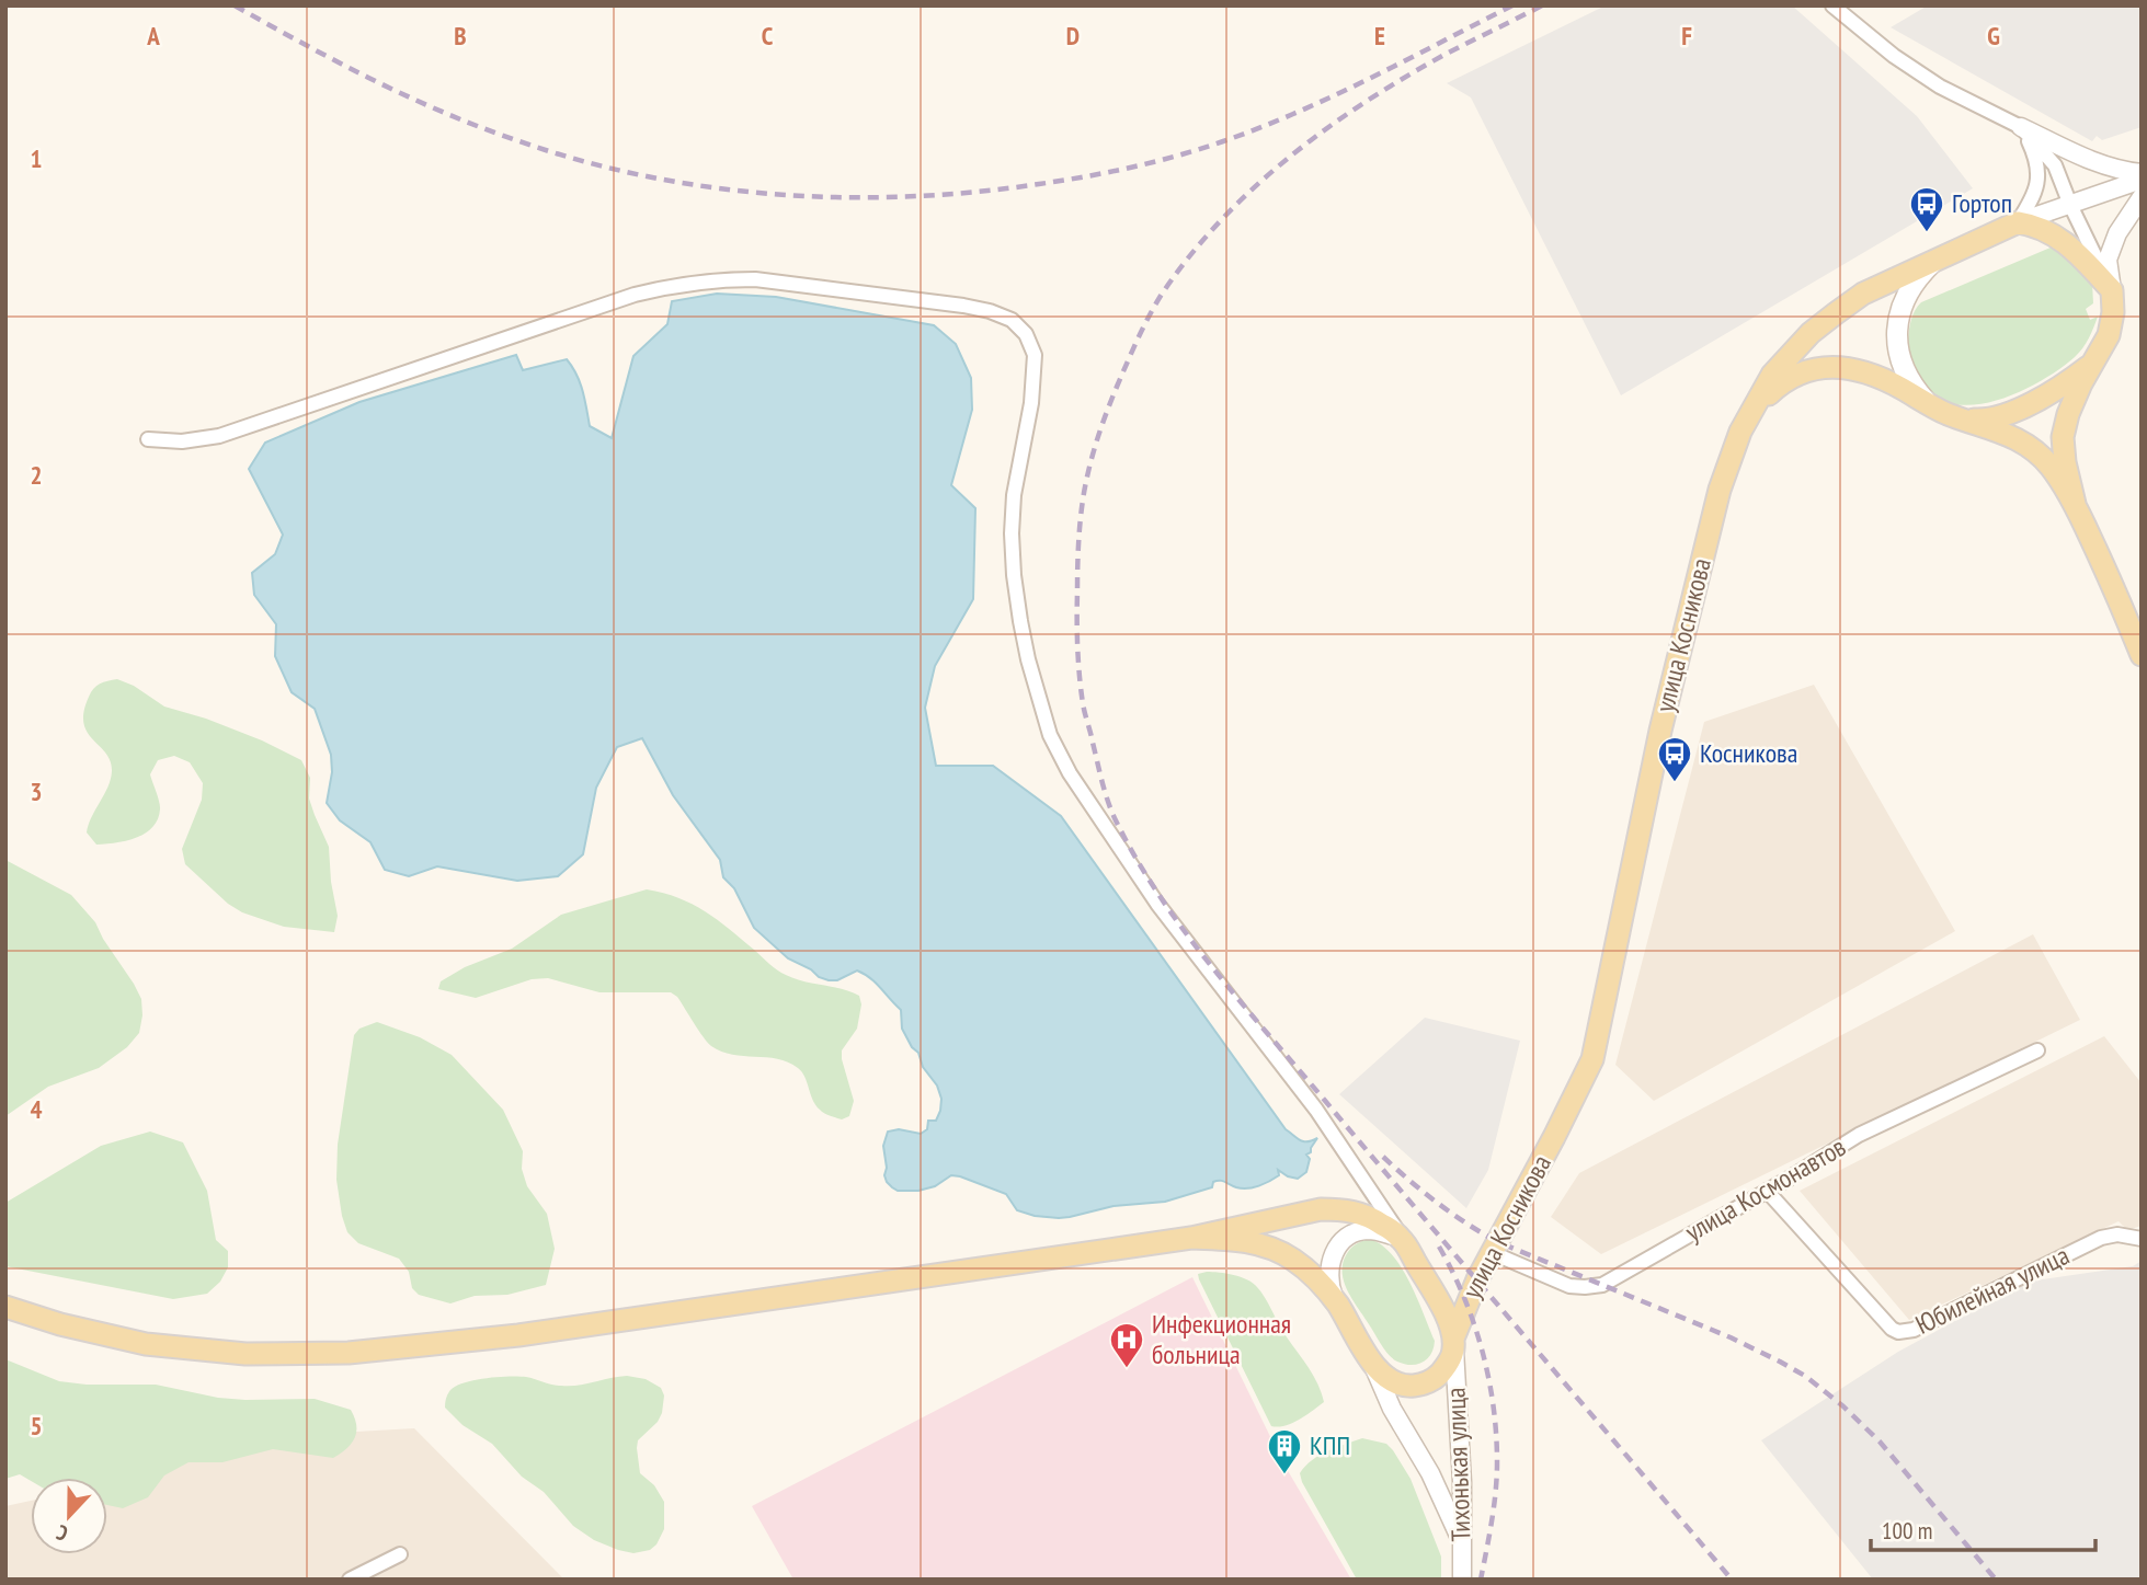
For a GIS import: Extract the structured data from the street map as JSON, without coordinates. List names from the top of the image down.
{
  "streets": {
    "main road": ["улица Косникова"],
    "street": ["улица Космонавтов", "Юбилейная улица", "Тихонькая улица"]
  },
  "crossings": [
    ["улица Косникова", "улица Космонавтов"],
    ["улица Косникова", "Тихонькая улица"],
    ["улица Космонавтов", "Юбилейная улица"]
  ],
  "places": {
    "bus stop": ["Гортоп", "Косникова"],
    "hospital": ["Инфекционная больница"],
    "building": ["КПП"]
  },
  "scale_bar": "100 m",
  "north": "bottom",
  "grid": {
    "columns": [
      "A",
      "B",
      "C",
      "D",
      "E",
      "F",
      "G"
    ],
    "rows": [
      "1",
      "2",
      "3",
      "4",
      "5"
    ]
  }
}
